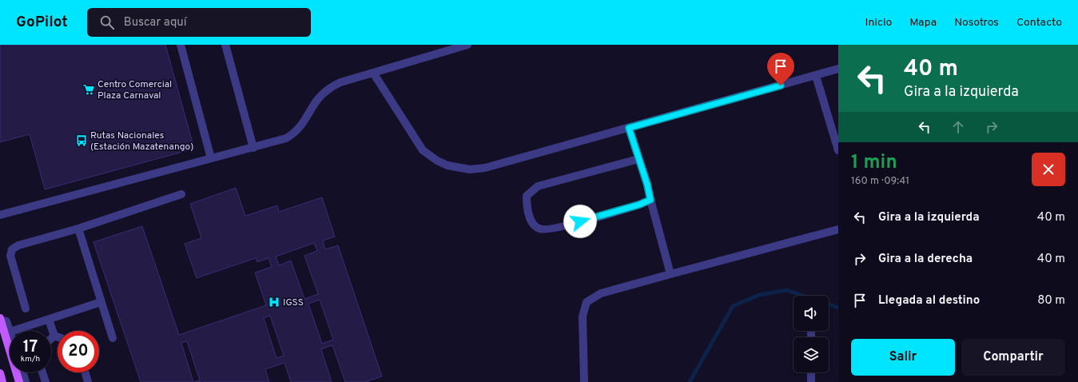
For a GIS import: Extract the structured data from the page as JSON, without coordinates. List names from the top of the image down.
{
  "places": {
    "supermarket": ["Centro Comercial Plaza Carnaval"],
    "bus stop": ["Rutas Nacionales (Estación Mazatenango)"],
    "hospital": ["IGSS"]
  },
  "page": {
    "header": "GoPilot",
    "search": "Buscar aquí",
    "nav": [
      "Inicio",
      "Mapa",
      "Nosotros",
      "Contacto"
    ],
    "turn": ["40 m", "Gira a la izquierda"],
    "heading": ["1 min", "160 m · 09:41"],
    "list": [
      {
        "name": "Gira a la izquierda",
        "value": "40 m"
      },
      {
        "name": "Gira a la derecha",
        "value": "40 m"
      },
      {
        "name": "Llegada al destino",
        "value": "80 m"
      }
    ],
    "speed": "17 km/h",
    "limit": "20",
    "buttons": ["Salir", "Compartir"]
  }
}
